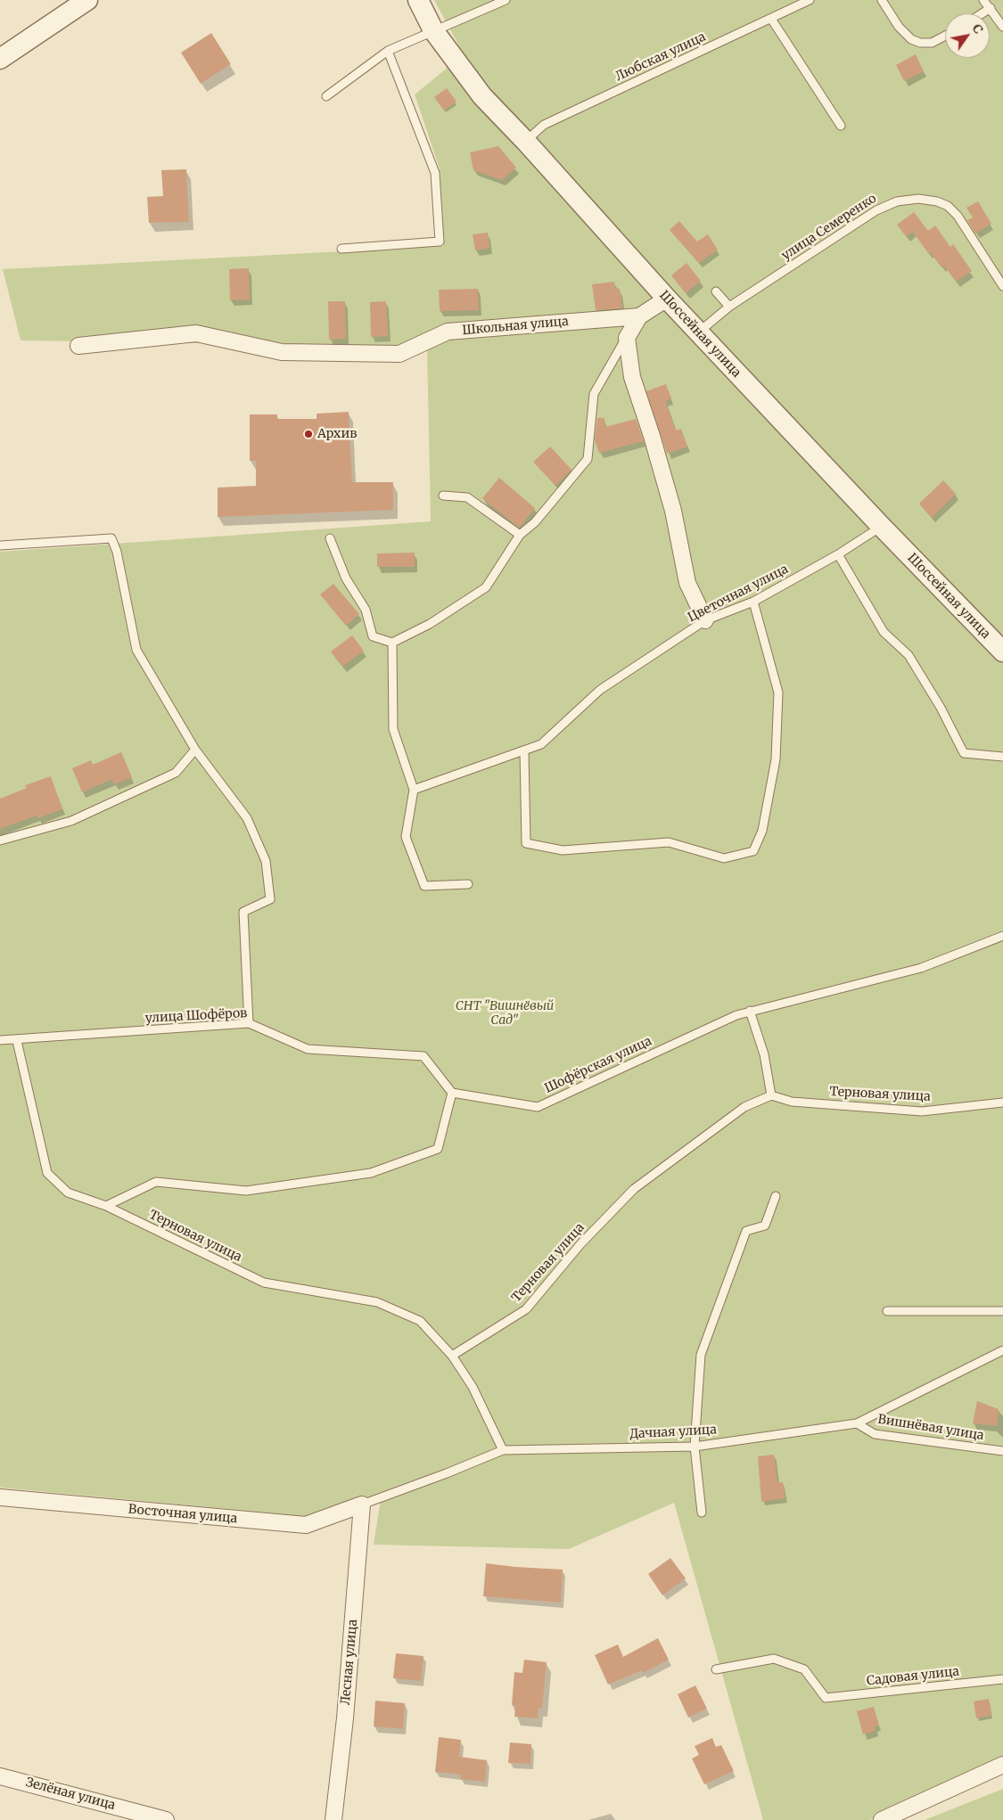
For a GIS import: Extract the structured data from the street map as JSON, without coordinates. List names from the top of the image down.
{
  "streets": {
    "street": [
      "Школьная улица",
      "Шоссейная улица",
      "Восточная улица",
      "Лесная улица",
      "Зелёная улица"
    ],
    "lane": [
      "Любская улица",
      "улица Семеренко",
      "Цветочная улица",
      "улица Шофёров",
      "Шофёрская улица",
      "Терновая улица",
      "Вишнёвая улица",
      "Дачная улица",
      "Садовая улица"
    ]
  },
  "crossings": [
    ["Любская улица", "Шоссейная улица"],
    ["улица Семеренко", "Шоссейная улица"],
    ["Шоссейная улица", "Цветочная улица"],
    ["улица Шофёров", "Шофёрская улица"],
    ["улица Шофёров", "Терновая улица"],
    ["Вишнёвая улица", "Дачная улица"],
    ["Дачная улица", "Восточная улица"],
    ["Дачная улица", "Лесная улица"],
    ["Восточная улица", "Лесная улица"]
  ],
  "parks": ["СНТ \"Вишнёвый Сад\""],
  "places": ["Архив"],
  "north": "top right"
}
